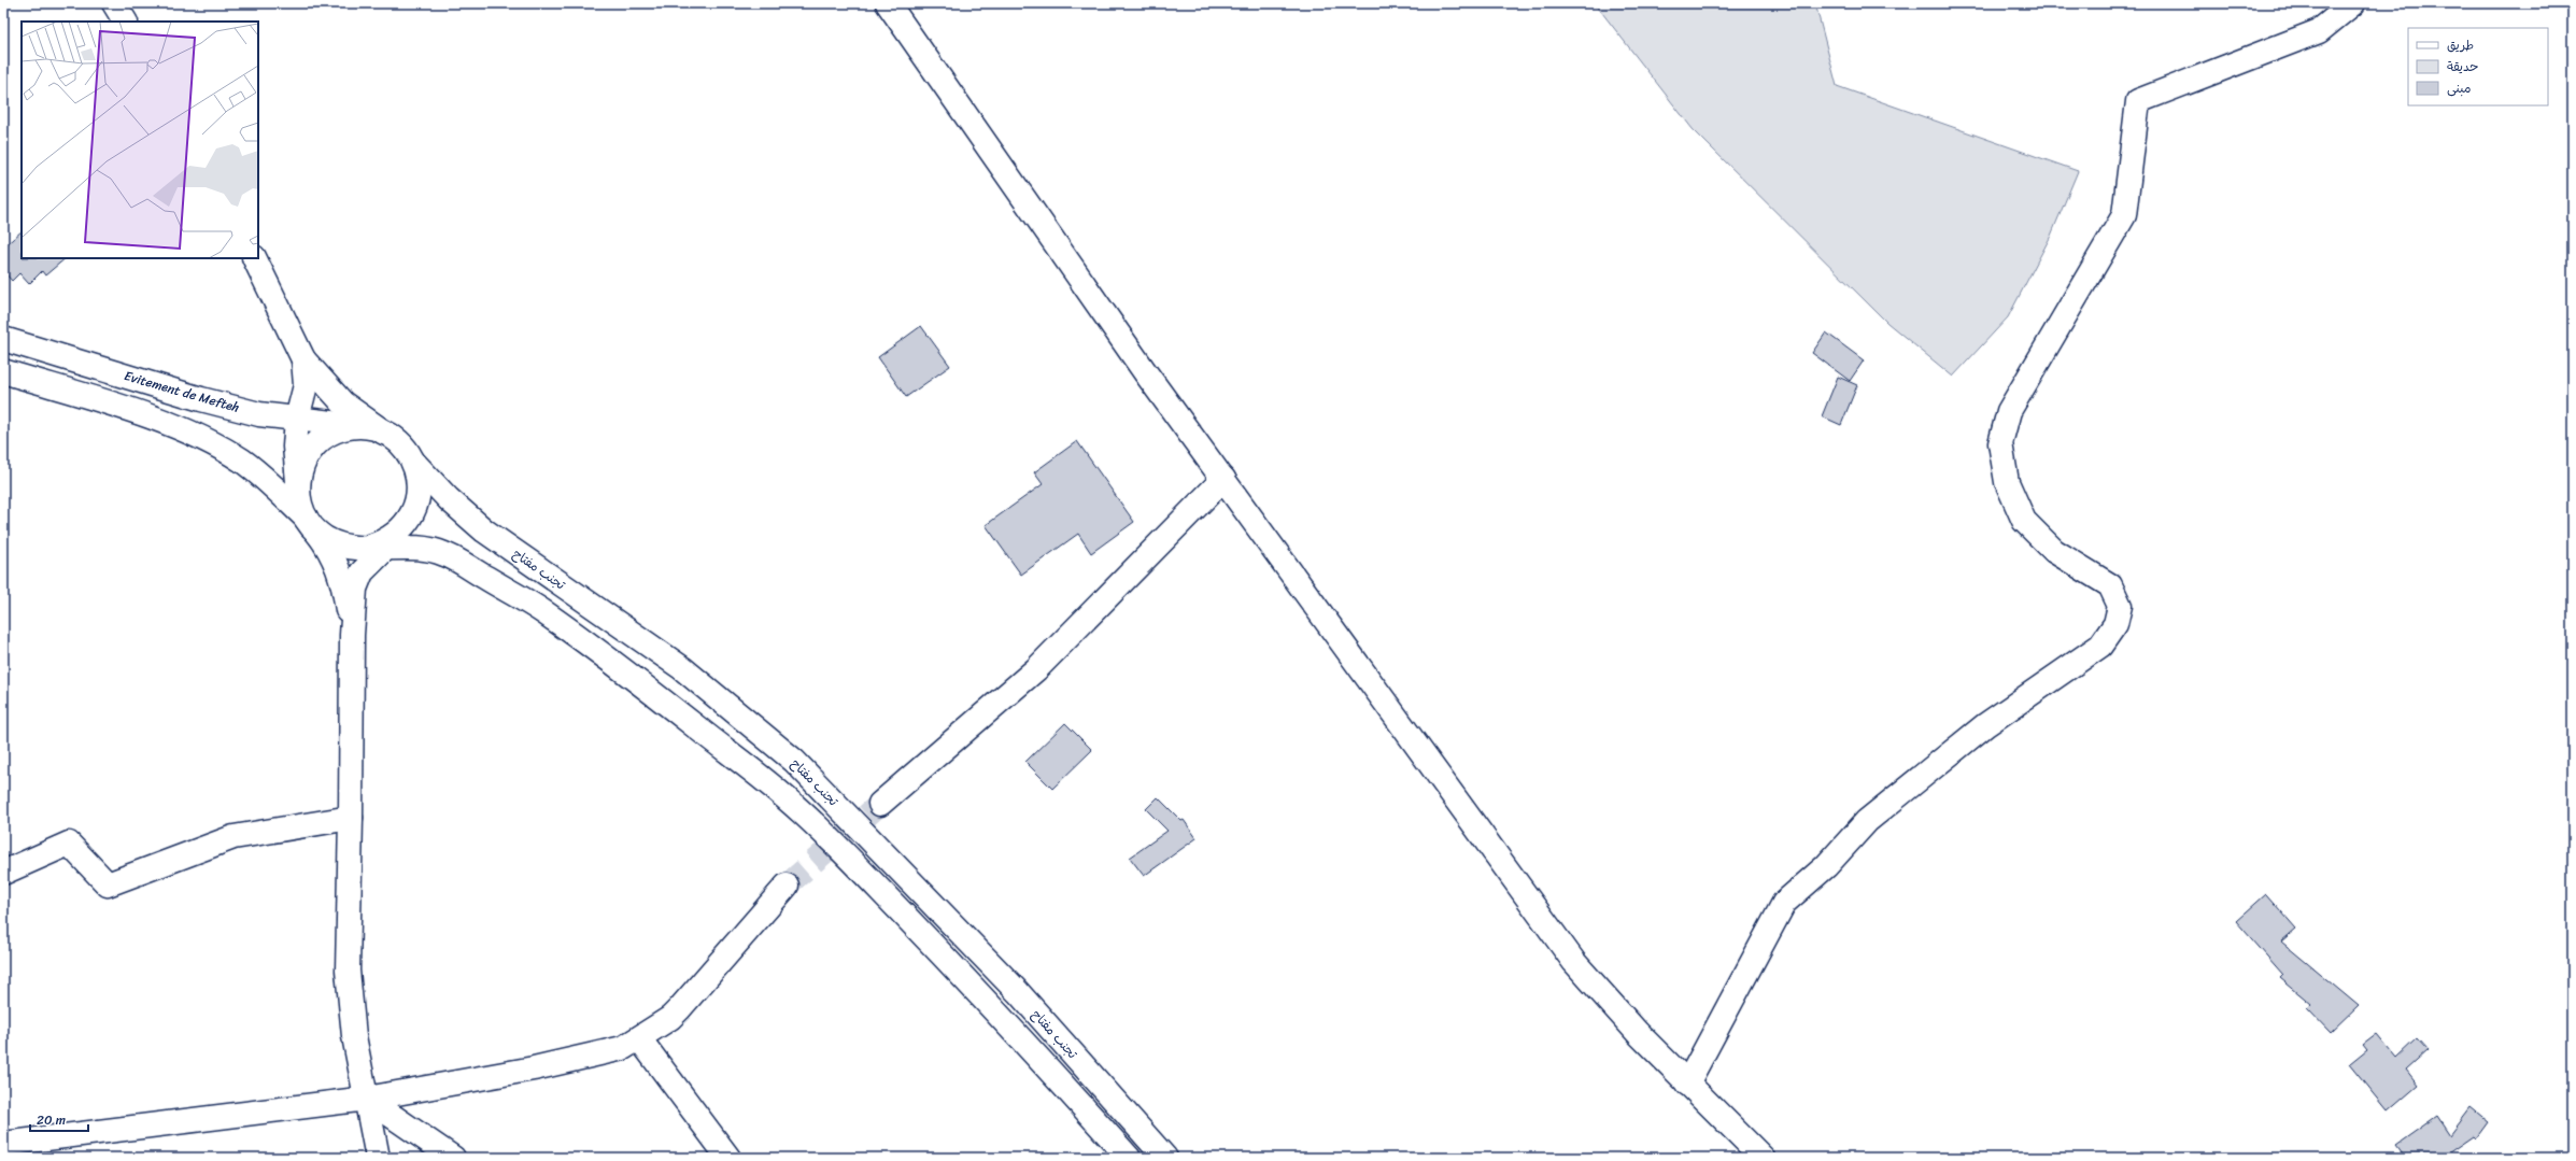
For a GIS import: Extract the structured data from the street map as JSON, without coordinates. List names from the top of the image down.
{
  "streets": {
    "main road": ["Evitement de Mefteh", "تجنب مفتاح"]
  },
  "crossings": [
    ["Evitement de Mefteh", "تجنب مفتاح"]
  ],
  "legend": ["طريق", "حديقة", "مبنى"],
  "scale_bar": "20 m"
}
